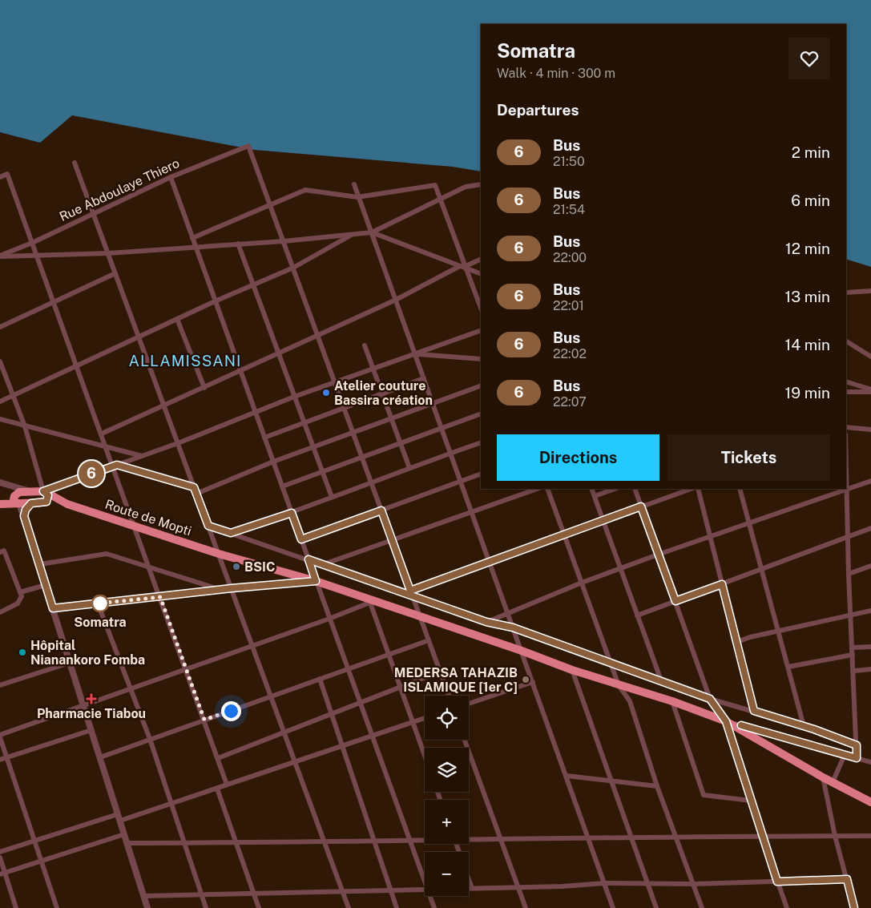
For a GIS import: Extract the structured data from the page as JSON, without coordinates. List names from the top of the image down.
{
  "streets": {
    "highway": ["Route de Mopti"],
    "street": ["Rue Abdoulaye Thiero"]
  },
  "districts": ["ALLAMISSANI"],
  "places": {
    "other": [
      "Atelier couture Bassira création",
      "BSIC",
      "Somatra",
      "Hôpital Nianankoro Fomba",
      "MEDERSA TAHAZIB ISLAMIQUE [1er C]"
    ],
    "health": ["Pharmacie Tiabou"]
  },
  "lines": ["bus line 6"],
  "page": {
    "on_map": "6",
    "heading": [
      ["Somatra", "Walk · 4 min · 300 m"],
      "Departures"
    ],
    "list": [
      {
        "mark": "6",
        "name": "Bus",
        "note": "21:50",
        "value": "2 min"
      },
      {
        "mark": "6",
        "name": "Bus",
        "note": "21:54",
        "value": "6 min"
      },
      {
        "mark": "6",
        "name": "Bus",
        "note": "22:00",
        "value": "12 min"
      },
      {
        "mark": "6",
        "name": "Bus",
        "note": "22:01",
        "value": "13 min"
      },
      {
        "mark": "6",
        "name": "Bus",
        "note": "22:02",
        "value": "14 min"
      },
      {
        "mark": "6",
        "name": "Bus",
        "note": "22:07",
        "value": "19 min"
      }
    ],
    "buttons": ["Directions", "Tickets"],
    "map_buttons": ["+", "−"]
  }
}
